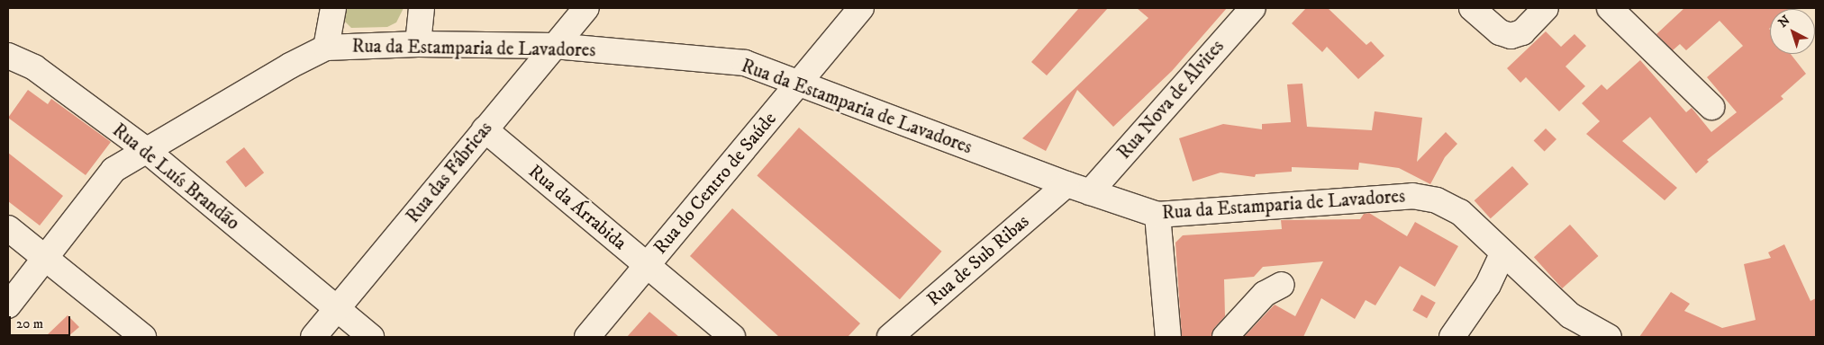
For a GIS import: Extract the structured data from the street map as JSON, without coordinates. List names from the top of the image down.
{
  "streets": {
    "street": [
      "Rua da Estamparia de Lavadores",
      "Rua Nova de Alvites",
      "Rua das Fábricas",
      "Rua de Luís Brandão",
      "Rua do Centro de Saúde",
      "Rua da Árrabida",
      "Rua de Sub Ribas"
    ]
  },
  "crossings": [
    ["Rua da Estamparia de Lavadores", "Rua Nova de Alvites"],
    ["Rua da Estamparia de Lavadores", "Rua das Fábricas"],
    ["Rua da Estamparia de Lavadores", "Rua de Luís Brandão"],
    ["Rua da Estamparia de Lavadores", "Rua do Centro de Saúde"],
    ["Rua da Estamparia de Lavadores", "Rua de Sub Ribas"],
    ["Rua Nova de Alvites", "Rua de Sub Ribas"],
    ["Rua das Fábricas", "Rua de Luís Brandão"],
    ["Rua das Fábricas", "Rua da Árrabida"],
    ["Rua do Centro de Saúde", "Rua da Árrabida"]
  ],
  "scale_bar": "20 m",
  "north": "top left"
}
